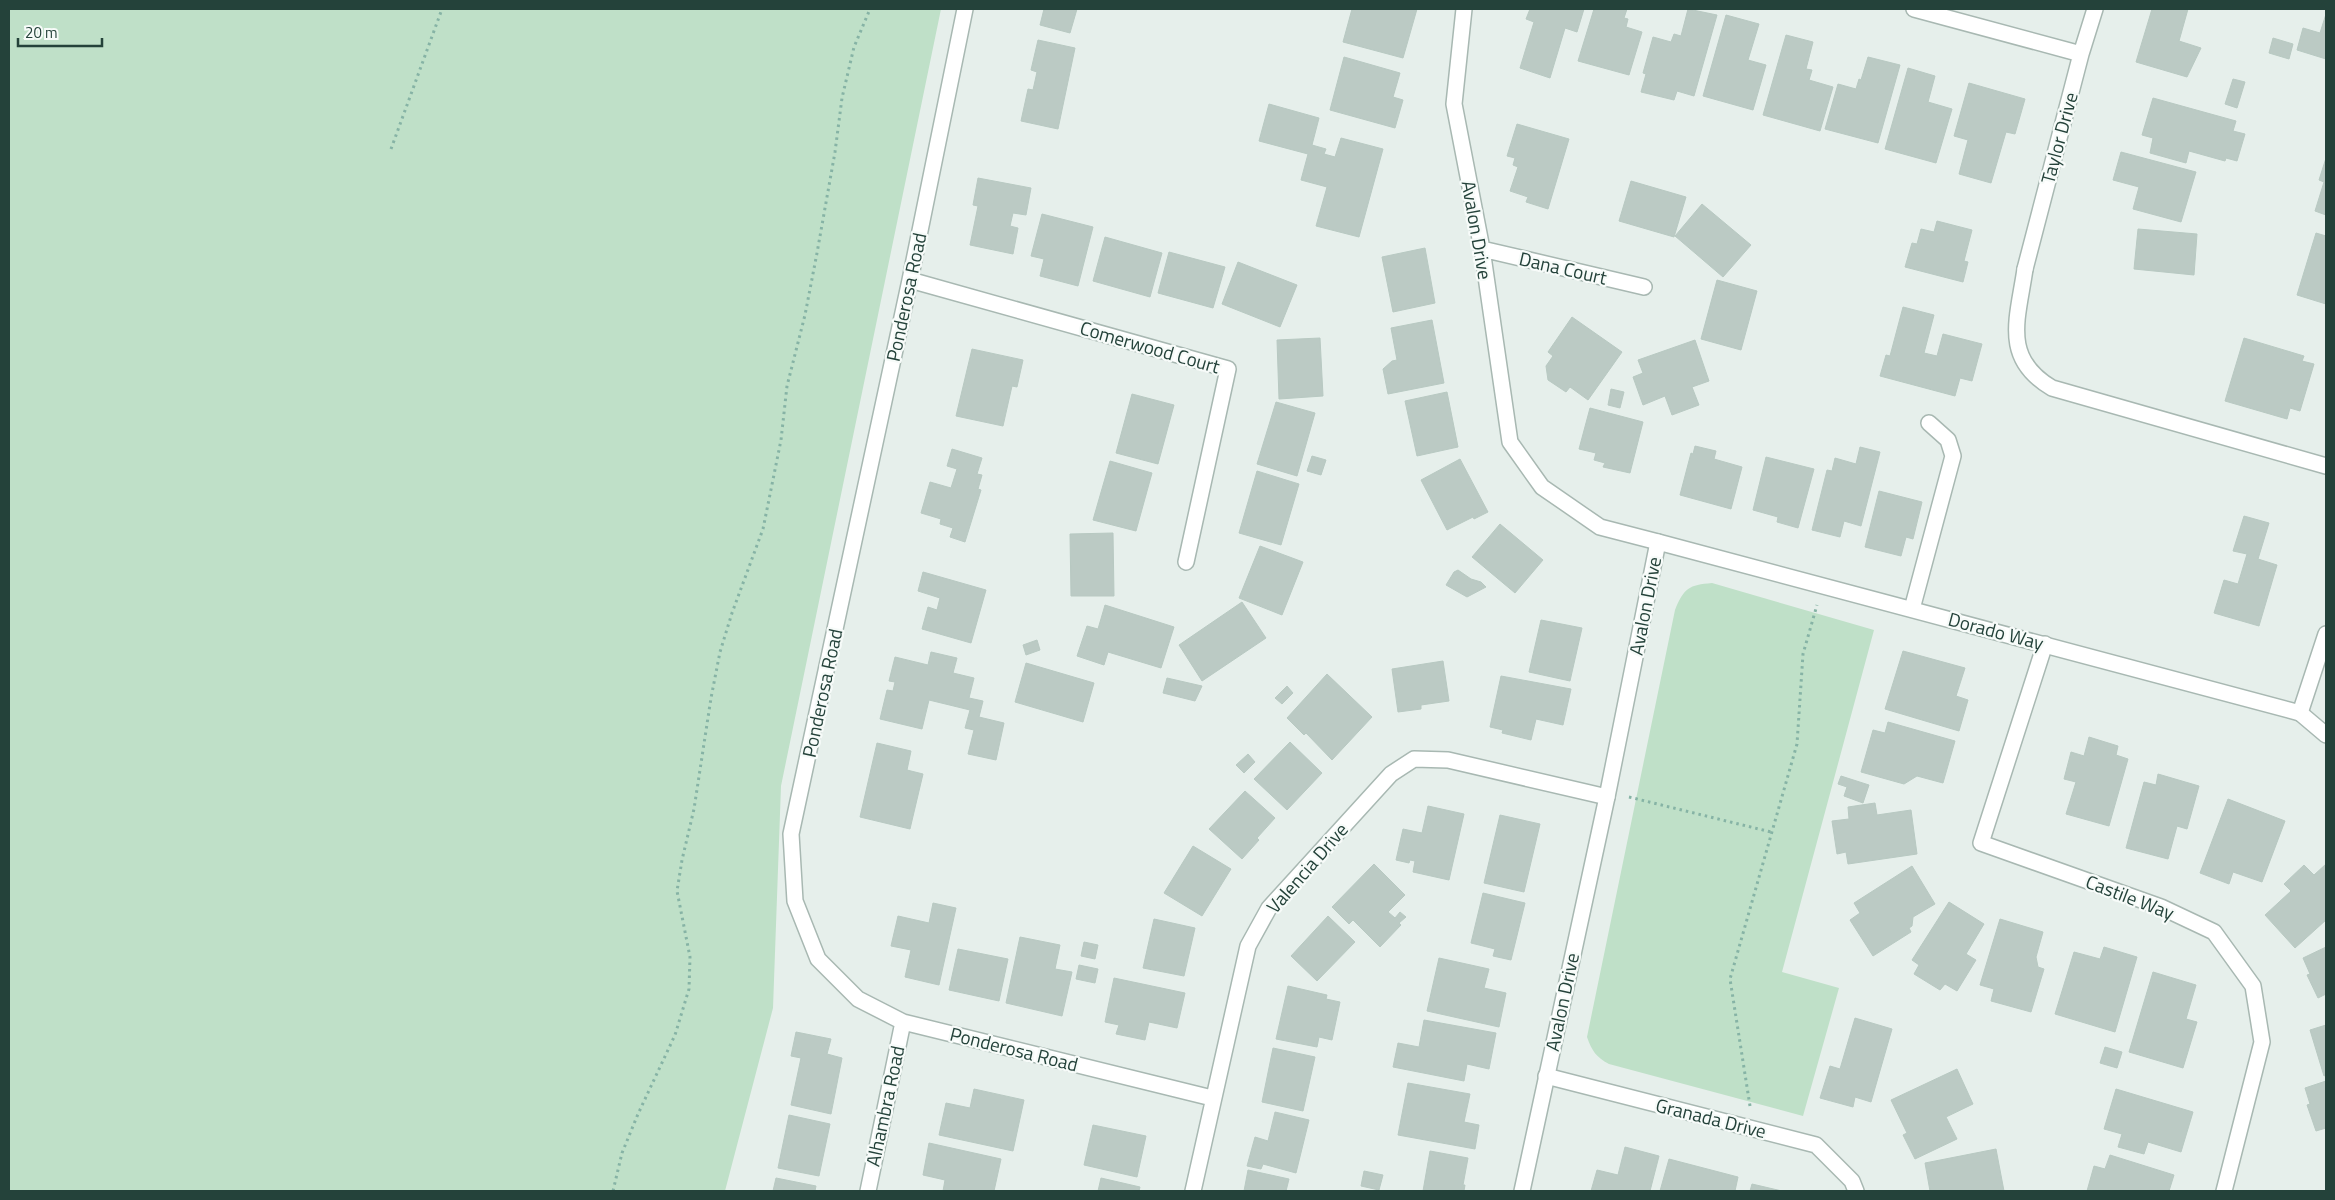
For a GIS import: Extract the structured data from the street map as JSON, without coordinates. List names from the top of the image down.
{
  "streets": {
    "street": [
      "Taylor Drive",
      "Avalon Drive",
      "Dana Court",
      "Ponderosa Road",
      "Comerwood Court",
      "Dorado Way",
      "Valencia Drive",
      "Castile Way",
      "Alhambra Road",
      "Granada Drive"
    ]
  },
  "crossings": [
    ["Avalon Drive", "Dana Court"],
    ["Avalon Drive", "Dorado Way"],
    ["Avalon Drive", "Valencia Drive"],
    ["Avalon Drive", "Granada Drive"],
    ["Ponderosa Road", "Comerwood Court"],
    ["Ponderosa Road", "Valencia Drive"],
    ["Ponderosa Road", "Alhambra Road"],
    ["Dorado Way", "Castile Way"]
  ],
  "scale_bar": "20 m"
}
